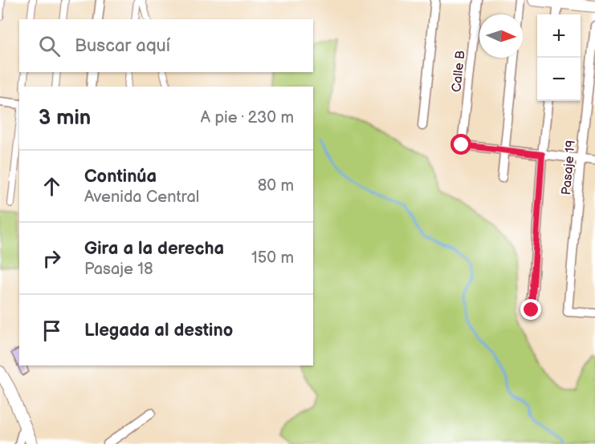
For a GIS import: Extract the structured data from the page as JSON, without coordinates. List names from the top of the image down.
{
  "streets": {
    "street": ["Calle B", "Pasaje 19"]
  },
  "north": "right",
  "page": {
    "map_buttons": ["+", "−"],
    "search": "Buscar aquí",
    "heading": ["3 min", "A pie · 230 m"],
    "list": [
      ["Continúa", "Avenida Central", "80 m"],
      ["Gira a la derecha", "Pasaje 18", "150 m"],
      "Llegada al destino"
    ]
  }
}
